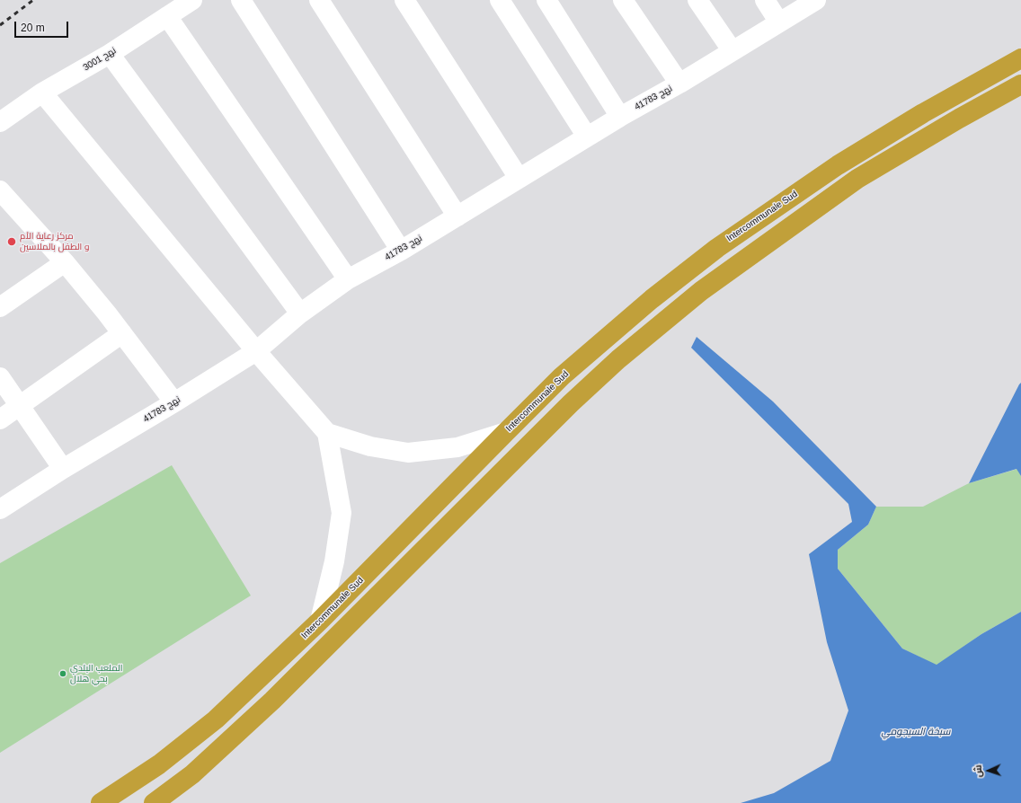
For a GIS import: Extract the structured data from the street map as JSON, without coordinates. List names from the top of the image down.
{
  "streets": {
    "highway": ["Intercommunale Sud"],
    "street": ["نهج 3001", "نهج 41783"]
  },
  "water": ["سبخة السيجومي"],
  "places": ["مركز رعاية الأم و الطفل بالملاسين", "الملعب البلدي بحي هلال"],
  "scale_bar": "20 m",
  "north": "left"
}
